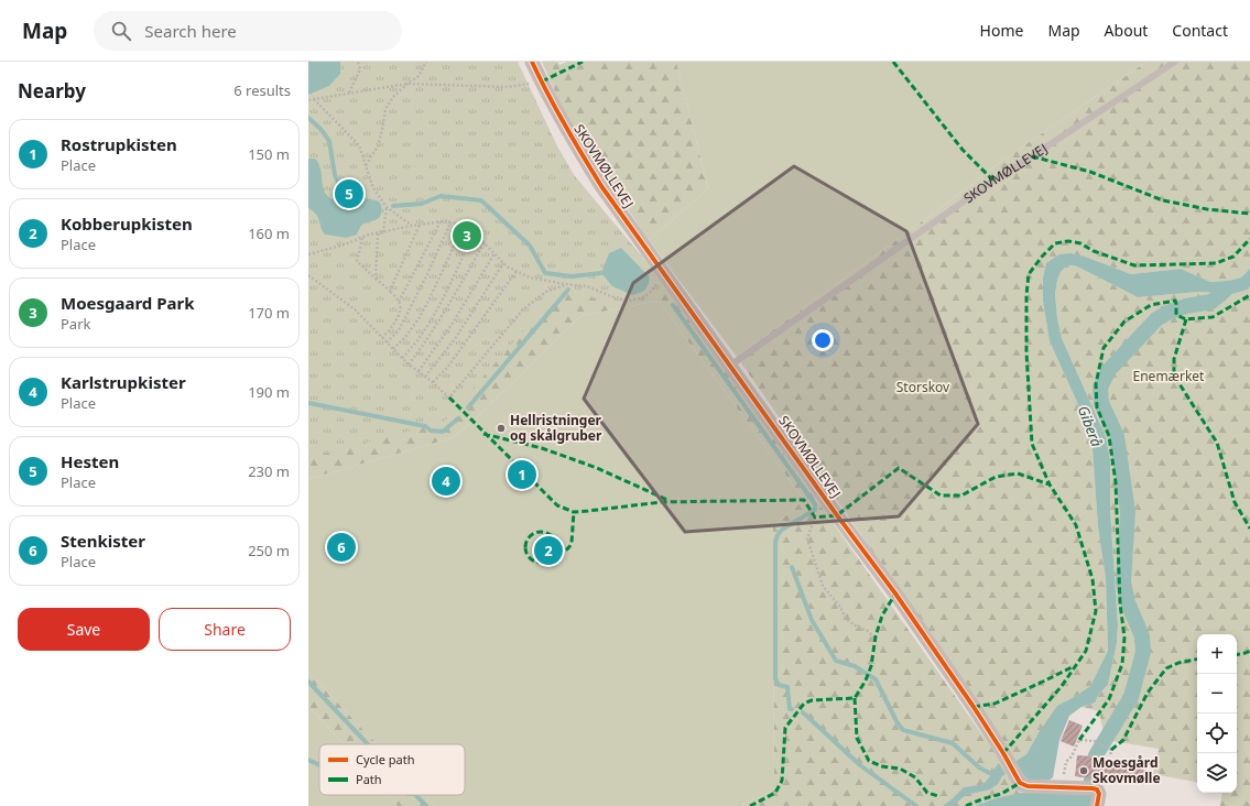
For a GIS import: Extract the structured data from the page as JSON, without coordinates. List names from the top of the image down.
{
  "streets": {
    "street": ["SKOVMØLLEVEJ"]
  },
  "water": ["Giberå"],
  "parks": ["Enemærket", "Storskov"],
  "places": ["Hellristninger og skålgruber", "Moesgård Skovmølle"],
  "legend": ["Cycle path", "Path"],
  "page": {
    "header": "Map",
    "search": "Search here",
    "nav": [
      "Home",
      "Map",
      "About",
      "Contact"
    ],
    "heading": ["Nearby", "6 results"],
    "list": [
      {
        "mark": "1",
        "name": "Rostrupkisten",
        "note": "Place",
        "value": "150 m"
      },
      {
        "mark": "2",
        "name": "Kobberupkisten",
        "note": "Place",
        "value": "160 m"
      },
      {
        "mark": "3",
        "name": "Moesgaard Park",
        "note": "Park",
        "value": "170 m"
      },
      {
        "mark": "4",
        "name": "Karlstrupkister",
        "note": "Place",
        "value": "190 m"
      },
      {
        "mark": "5",
        "name": "Hesten",
        "note": "Place",
        "value": "230 m"
      },
      {
        "mark": "6",
        "name": "Stenkister",
        "note": "Place",
        "value": "250 m"
      }
    ],
    "pins": [
      "5",
      "3",
      "1",
      "4",
      "6",
      "2"
    ],
    "buttons": ["Save", "Share"],
    "map_buttons": ["+", "−"]
  }
}
